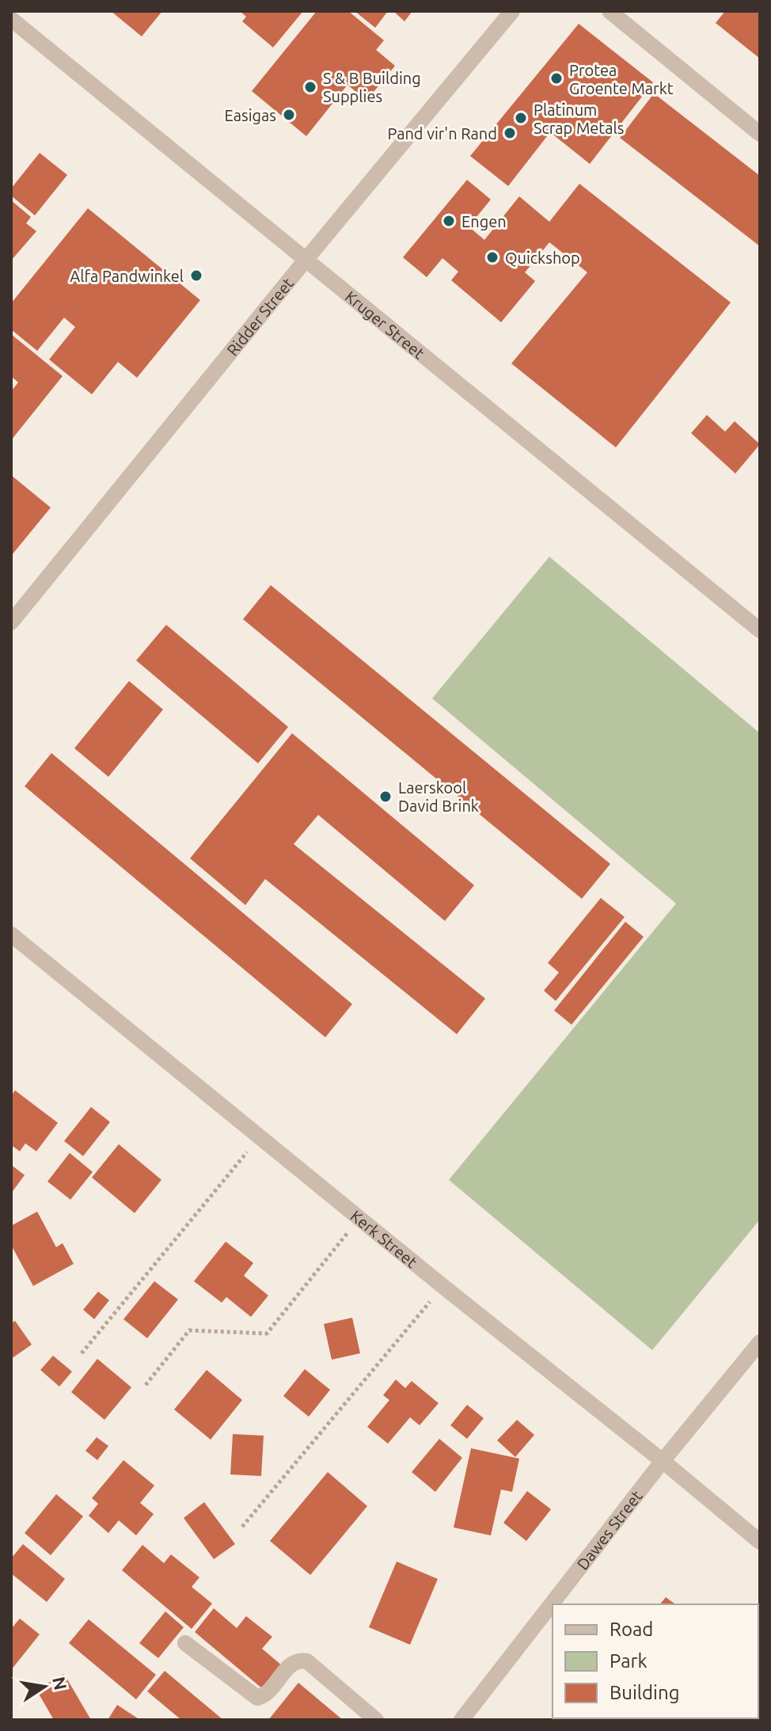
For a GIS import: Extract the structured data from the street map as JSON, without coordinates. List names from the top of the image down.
{
  "streets": {
    "street": [
      "Ridder Street",
      "Kruger Street",
      "Kerk Street",
      "Dawes Street"
    ]
  },
  "crossings": [
    ["Ridder Street", "Kruger Street"],
    ["Kerk Street", "Dawes Street"]
  ],
  "places": [
    "Protea Groente Markt",
    "S & B Building Supplies",
    "Easigas",
    "Platinum Scrap Metals",
    "Pand vir'n Rand",
    "Engen",
    "Quickshop",
    "Alfa Pandwinkel",
    "Laerskool David Brink"
  ],
  "legend": ["Road", "Park", "Building"],
  "north": "right"
}
